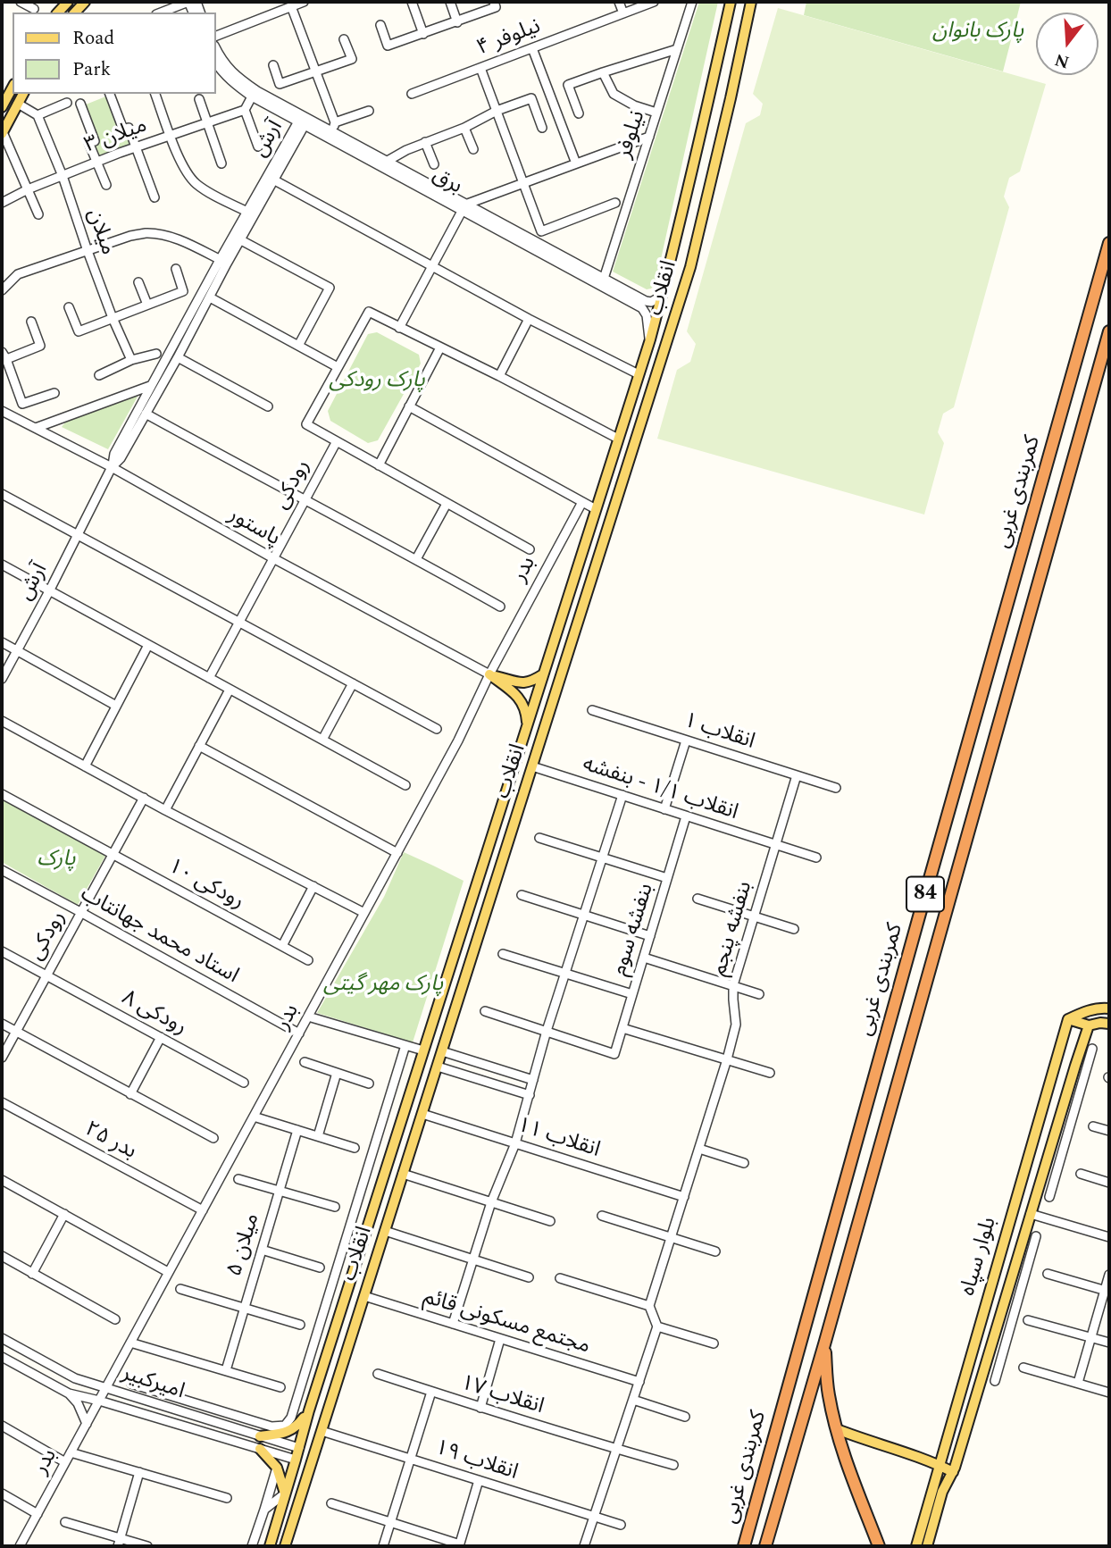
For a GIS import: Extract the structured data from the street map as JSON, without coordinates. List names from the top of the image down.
{
  "streets": {
    "highway": ["کمربندی غربی", "84"],
    "main road": ["انقلاب", "بلوار سپاه"],
    "street": [
      "نیلوفر ۴",
      "نیلوفر",
      "میلان ۳",
      "آرش",
      "برق",
      "میلان",
      "رودکی",
      "پاستور",
      "بدر",
      "انقلاب ۱",
      "انقلاب ۱/۱ - بنفشه",
      "رودکی ۱۰",
      "بنفشه پنجم",
      "بنفشه سوم",
      "استاد محمد جهانتاب",
      "رودکی ۸",
      "انقلاب ۱۱",
      "بدر ۲۵",
      "میلان ۵",
      "مجتمع مسکونی قائم",
      "امیرکبیر",
      "انقلاب ۱۷",
      "انقلاب ۱۹"
    ]
  },
  "crossings": [
    ["نیلوفر", "برق"],
    ["میلان ۳", "میلان"],
    ["آرش", "برق"],
    ["آرش", "پاستور"],
    ["برق", "انقلاب"],
    ["انقلاب", "انقلاب ۱/۱ - بنفشه"],
    ["انقلاب", "انقلاب ۱۱"],
    ["انقلاب", "مجتمع مسکونی قائم"],
    ["انقلاب", "امیرکبیر"],
    ["انقلاب", "انقلاب ۱۹"],
    ["رودکی", "پاستور"],
    ["رودکی", "رودکی ۱۰"],
    ["رودکی", "استاد محمد جهانتاب"],
    ["رودکی", "رودکی ۸"],
    ["پاستور", "بدر"],
    ["بدر", "استاد محمد جهانتاب"],
    ["بدر", "بدر ۲۵"],
    ["بدر", "امیرکبیر"],
    ["انقلاب ۱", "بنفشه پنجم"],
    ["انقلاب ۱/۱ - بنفشه", "بنفشه پنجم"],
    ["انقلاب ۱/۱ - بنفشه", "بنفشه سوم"],
    ["بنفشه پنجم", "انقلاب ۱۱"]
  ],
  "parks": [
    "پارک بانوان",
    "پارک رودکی",
    "پارک",
    "پارک مهر گیتی"
  ],
  "legend": ["Road", "Park"],
  "north": "bottom"
}
